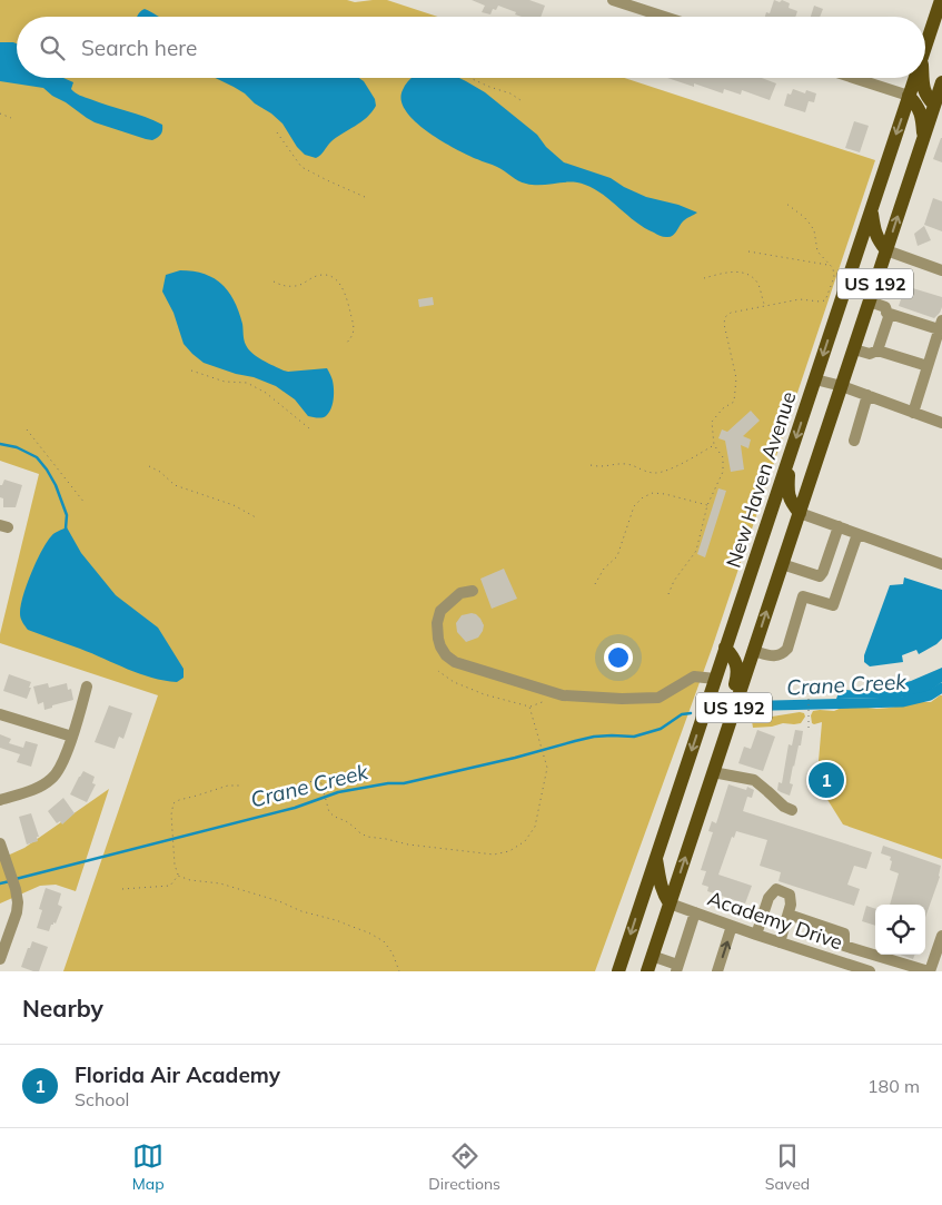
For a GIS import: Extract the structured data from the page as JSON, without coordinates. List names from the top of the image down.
{
  "streets": {
    "main road": ["US 192", "New Haven Avenue"],
    "street": ["Academy Drive"]
  },
  "crossings": [
    ["US 192", "Academy Drive"]
  ],
  "water": ["Crane Creek"],
  "page": {
    "search": "Search here",
    "pins": "1",
    "heading": "Nearby",
    "list": [
      {
        "mark": "1",
        "name": "Florida Air Academy",
        "note": "School",
        "value": "180 m"
      }
    ],
    "nav": ["Map", "Directions", "Saved"]
  }
}
